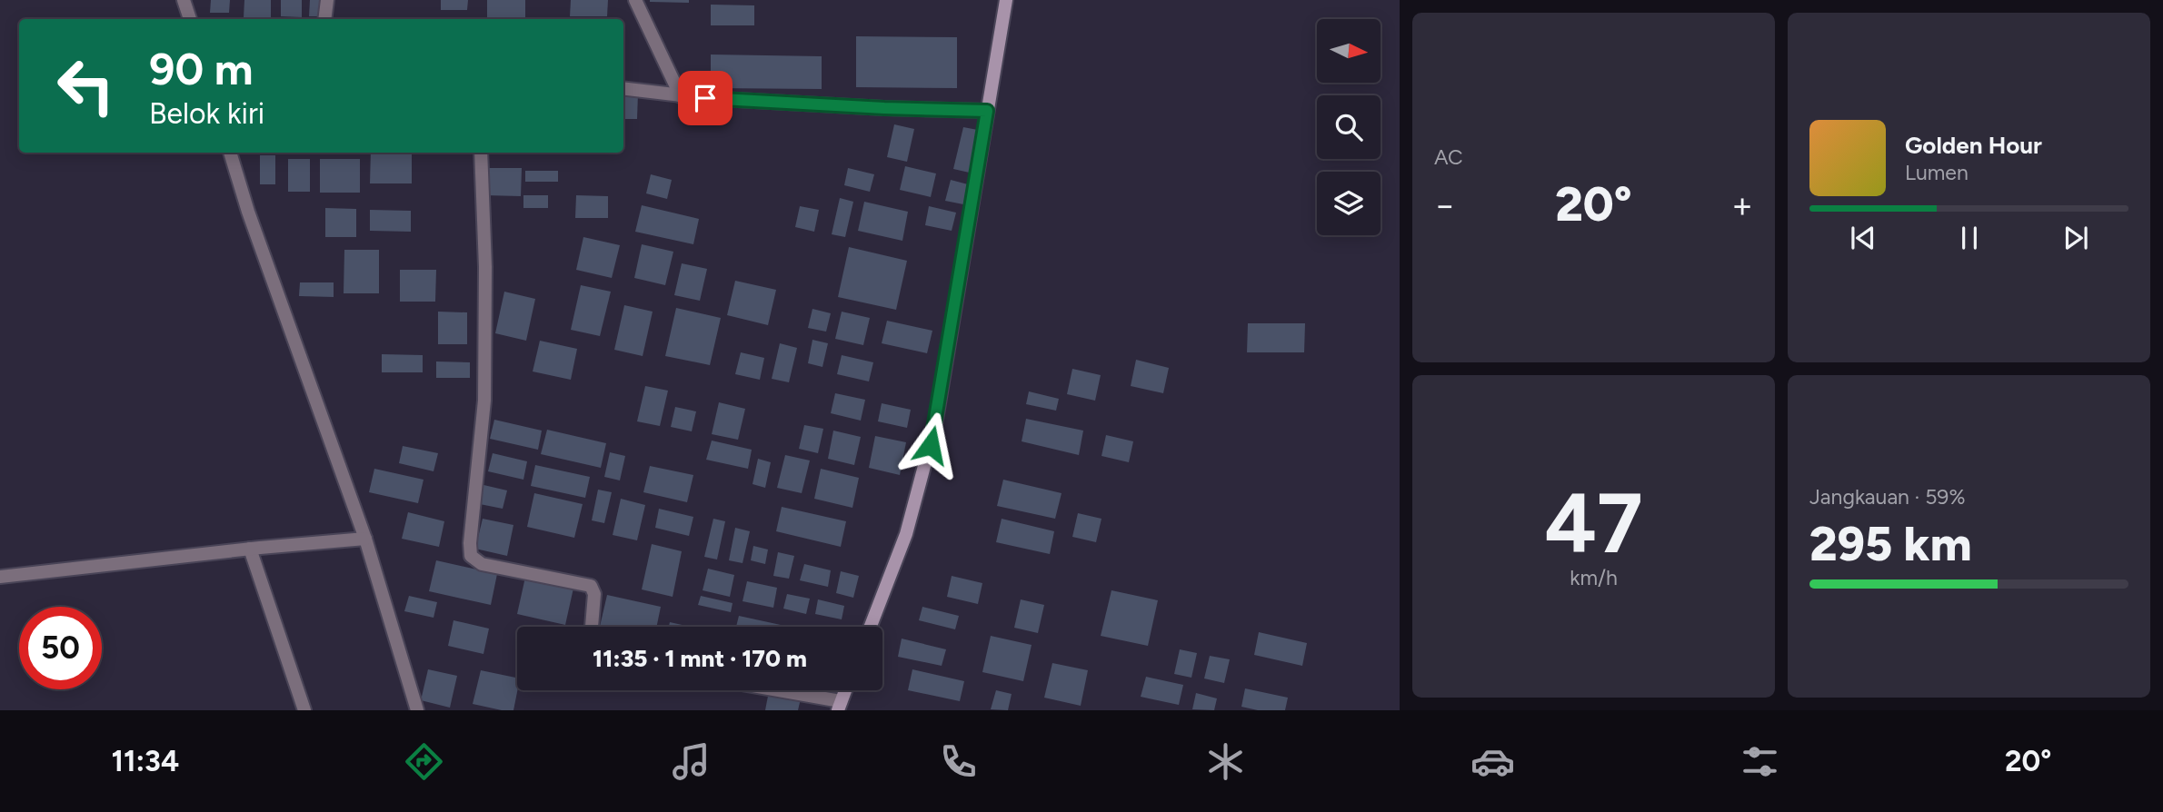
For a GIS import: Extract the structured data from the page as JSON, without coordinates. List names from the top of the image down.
{
  "north": "right",
  "page": {
    "tile": [
      "AC",
      ["47", "km/h"],
      ["Jangkauan · 59%", "295 km"]
    ],
    "turn": ["90 m", "Belok kiri"],
    "song": ["Golden Hour", "Lumen"],
    "heat": ["−", "20°", "+"],
    "limit": "50",
    "trip": "11:35 · 1 mnt · 170 m",
    "tabs": ["11:34", "20°"]
  }
}
